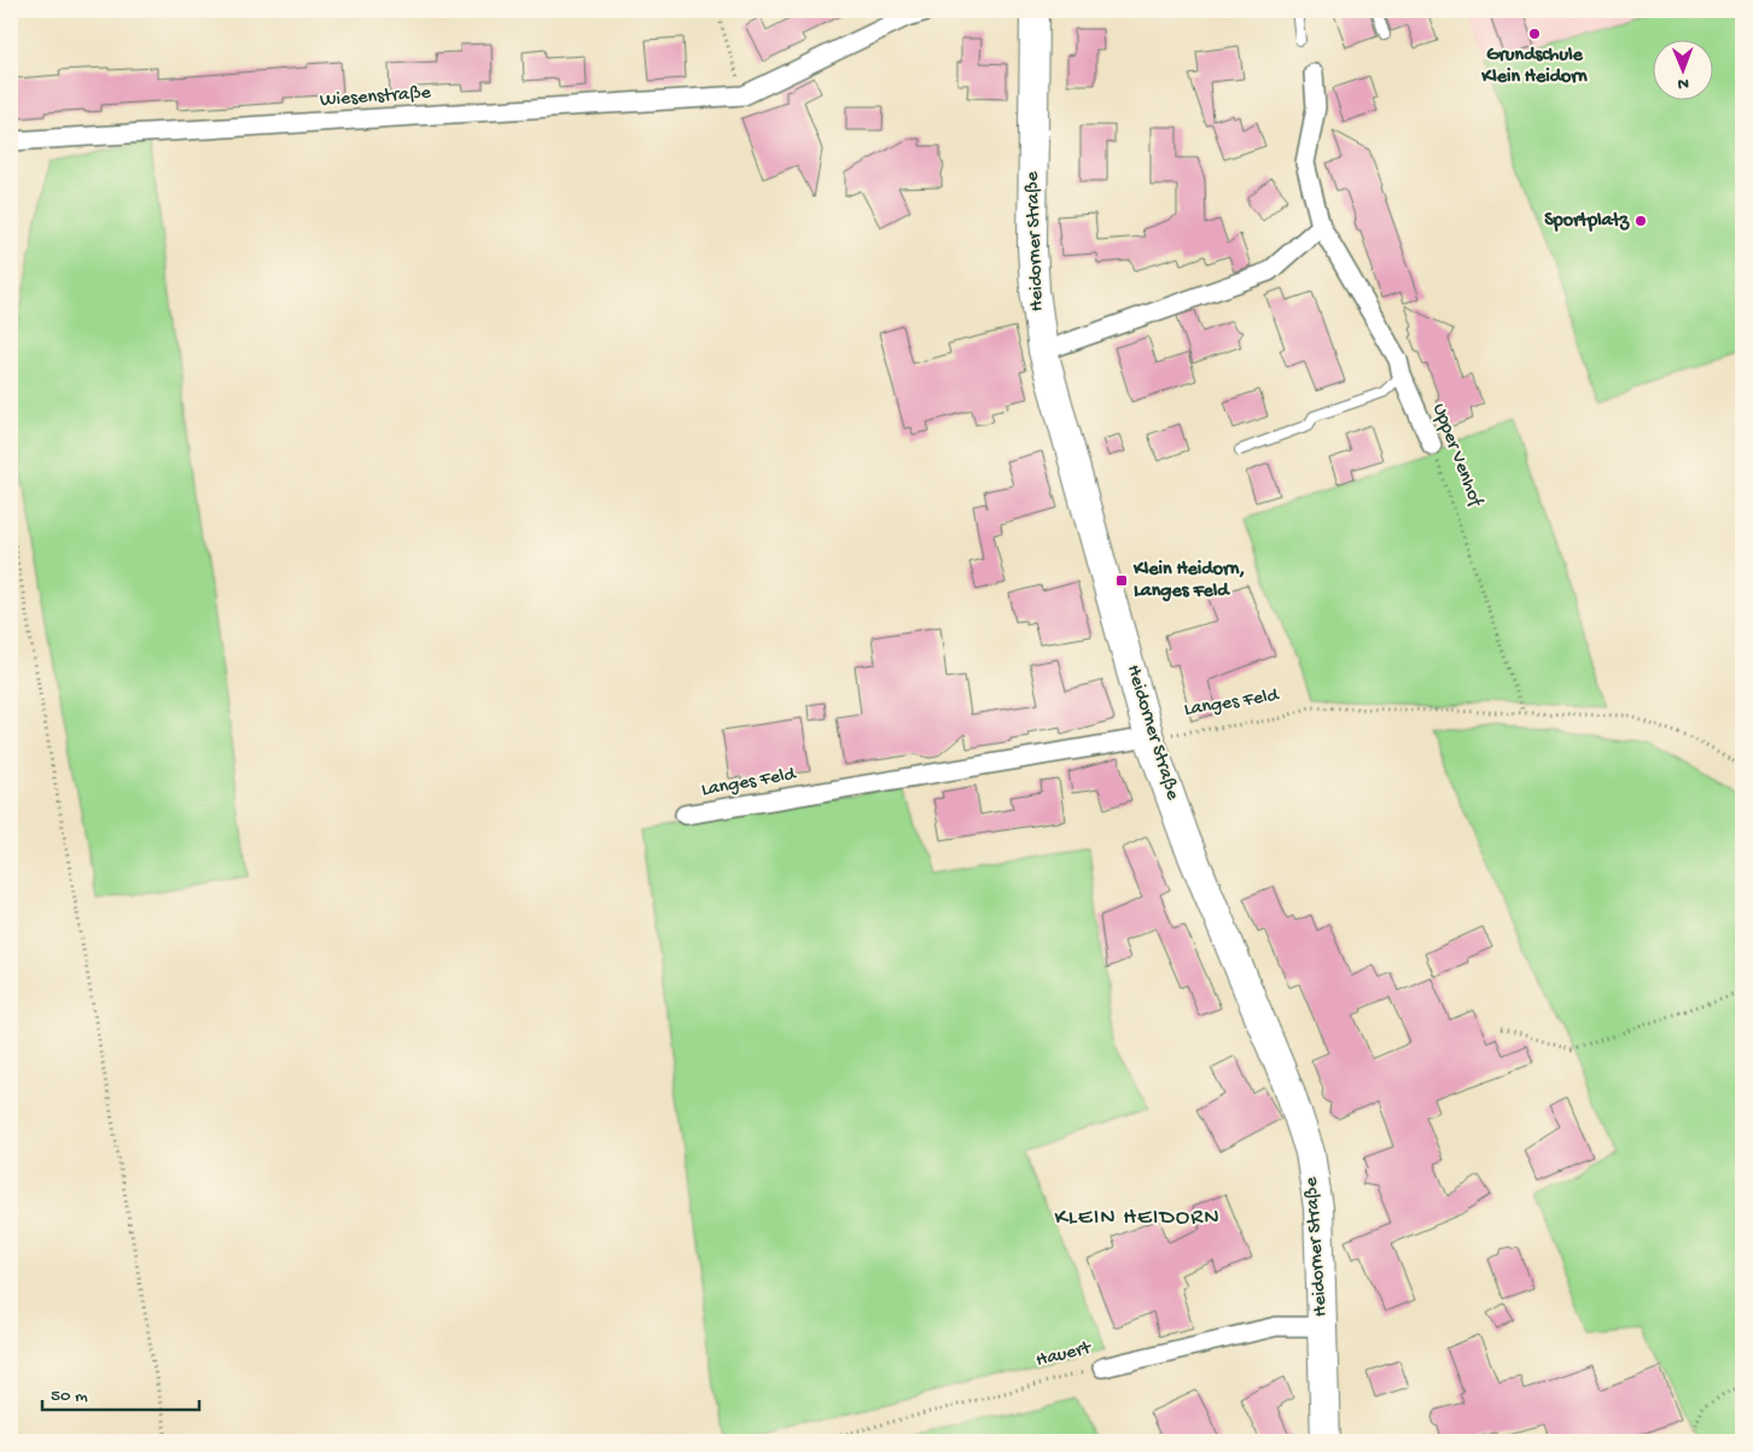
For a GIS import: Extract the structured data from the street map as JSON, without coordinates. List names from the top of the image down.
{
  "streets": {
    "main road": ["Heidorner Straße"],
    "street": [
      "Wiesenstraße",
      "Upper Venhof",
      "Langes Feld",
      "Hauert"
    ]
  },
  "crossings": [
    ["Heidorner Straße", "Langes Feld"],
    ["Heidorner Straße", "Hauert"],
    ["Upper Venhof", "Langes Feld"]
  ],
  "districts": ["KLEIN HEIDORN"],
  "places": {
    "other": ["Grundschule Klein Heidorn", "Sportplatz"],
    "transit": ["Klein Heidorn, Langes Feld"]
  },
  "scale_bar": "50 m",
  "north": "bottom"
}
